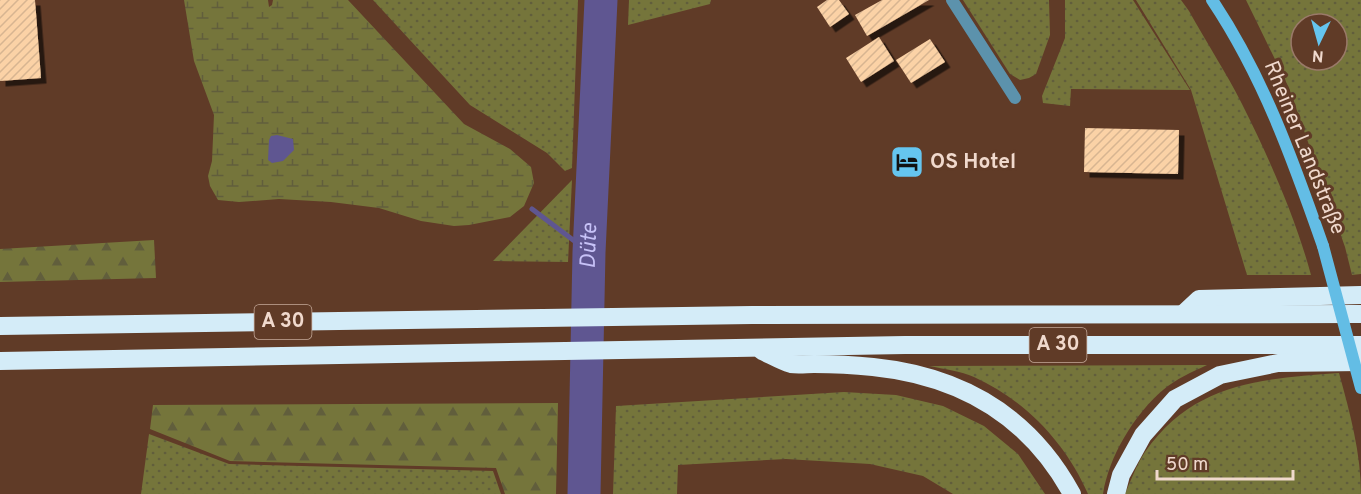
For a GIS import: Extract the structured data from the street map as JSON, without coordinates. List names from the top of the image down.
{
  "streets": {
    "highway": ["A 30"],
    "main road": ["Rheiner Landstraße"]
  },
  "water": ["Düte"],
  "places": {
    "hotel": ["OS Hotel"]
  },
  "scale_bar": "50 m",
  "north": "bottom"
}
